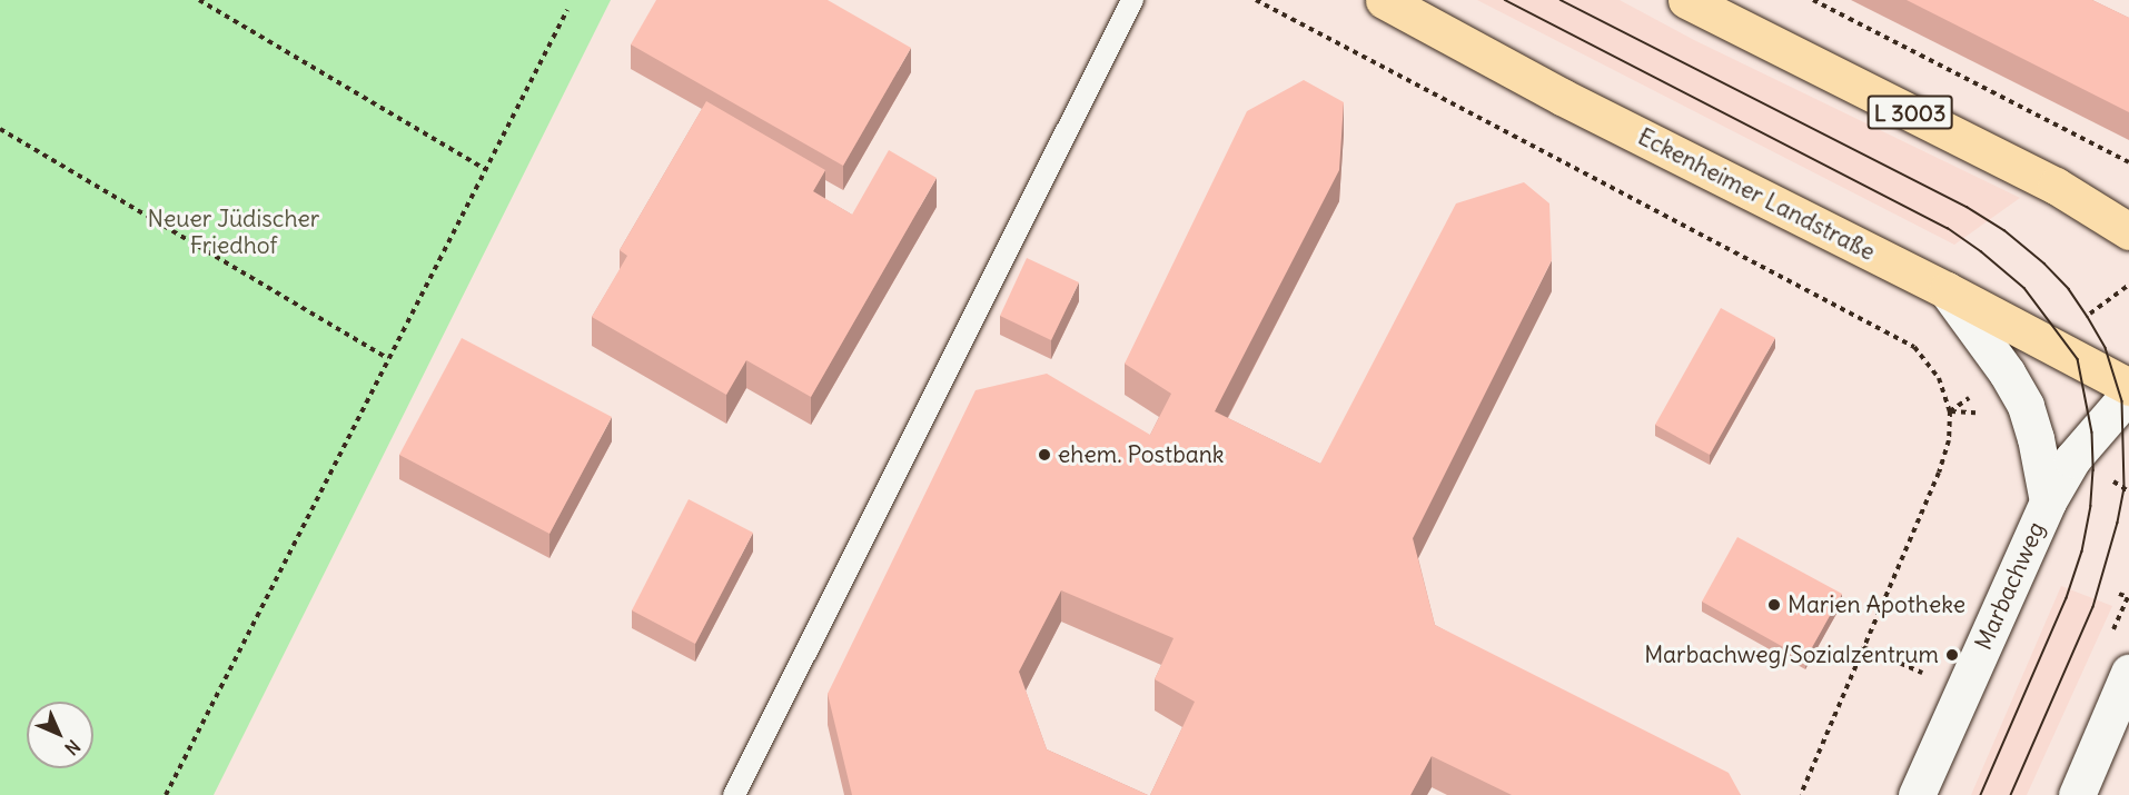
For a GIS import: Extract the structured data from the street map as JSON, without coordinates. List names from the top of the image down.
{
  "streets": {
    "main road": ["L 3003", "Eckenheimer Landstraße", "Marbachweg"]
  },
  "parks": ["Neuer Jüdischer Friedhof"],
  "places": ["ehem. Postbank", "Marien Apotheke", "Marbachweg/Sozialzentrum"],
  "north": "bottom right"
}
